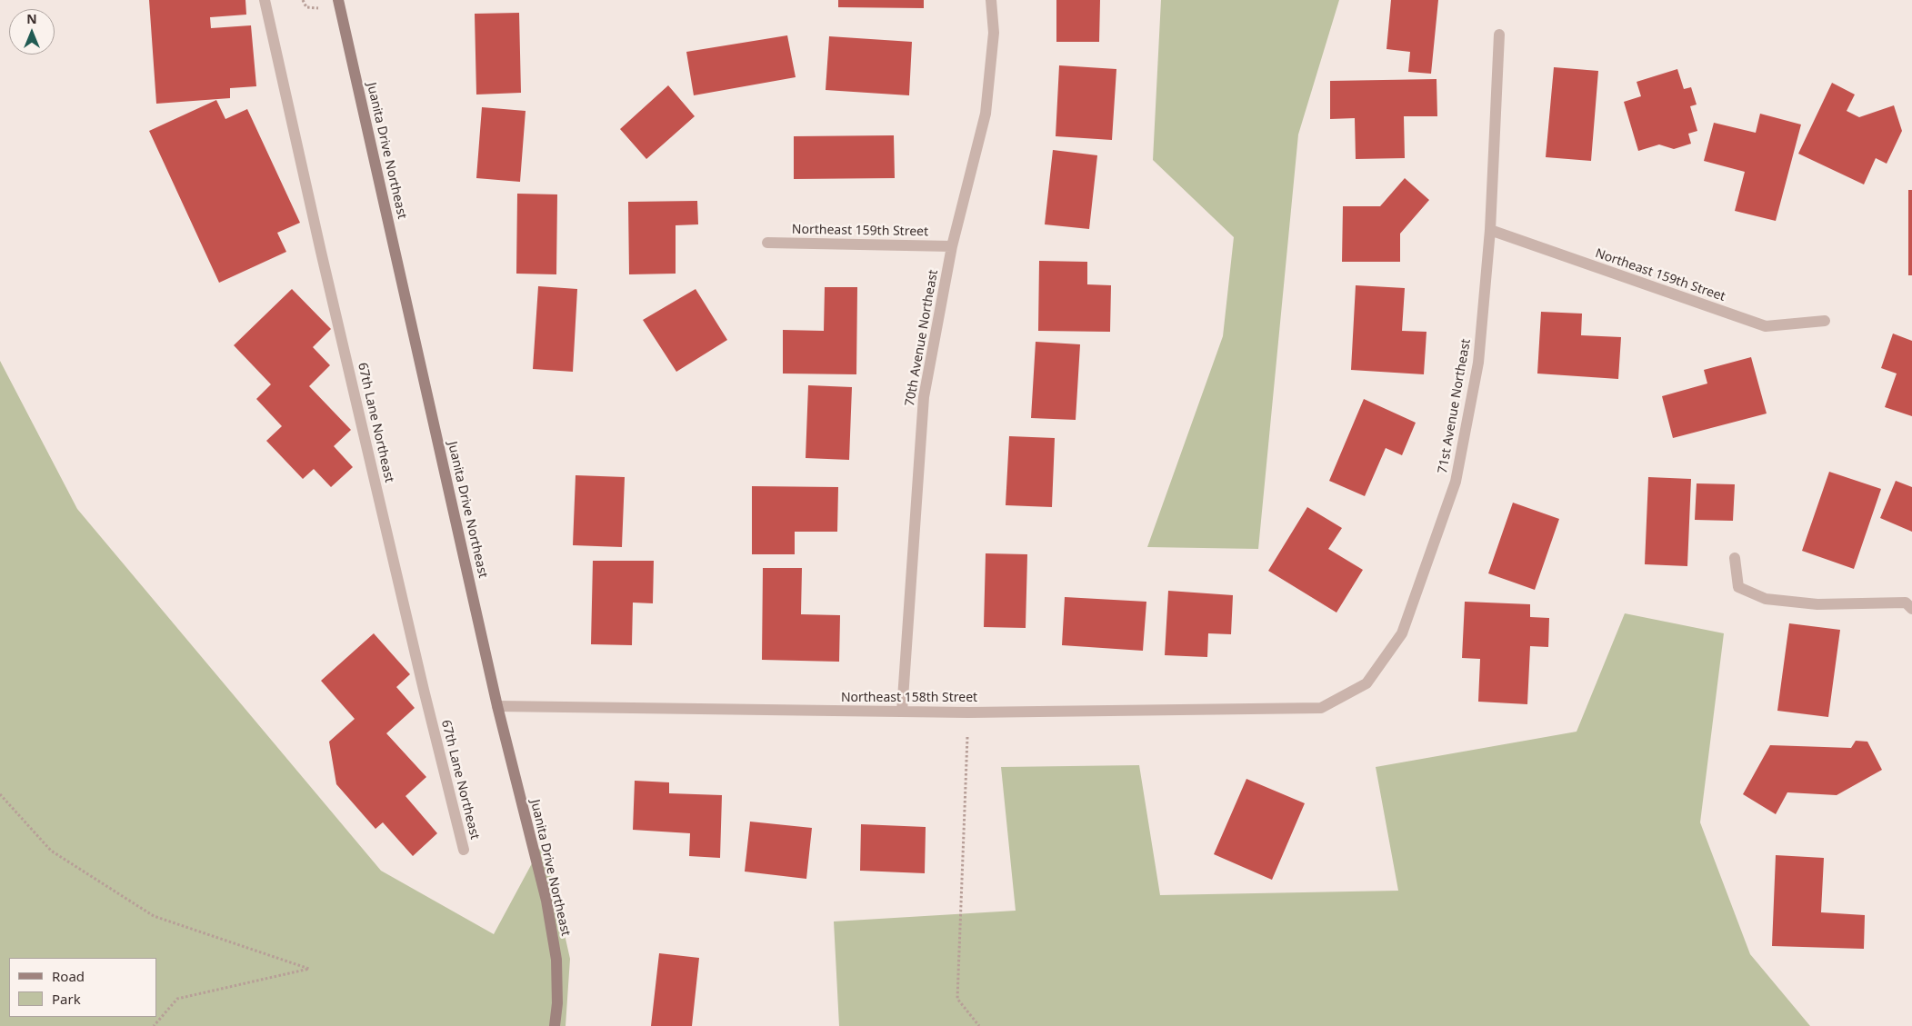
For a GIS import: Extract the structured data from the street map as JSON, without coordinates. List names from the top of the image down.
{
  "streets": {
    "main road": ["Juanita Drive Northeast"],
    "street": [
      "Northeast 159th Street",
      "70th Avenue Northeast",
      "71st Avenue Northeast",
      "67th Lane Northeast",
      "Northeast 158th Street"
    ]
  },
  "crossings": [
    ["Juanita Drive Northeast", "Northeast 158th Street"],
    ["Northeast 159th Street", "70th Avenue Northeast"],
    ["Northeast 159th Street", "71st Avenue Northeast"],
    ["70th Avenue Northeast", "Northeast 158th Street"],
    ["71st Avenue Northeast", "Northeast 158th Street"]
  ],
  "legend": ["Road", "Park"],
  "north": "top"
}
